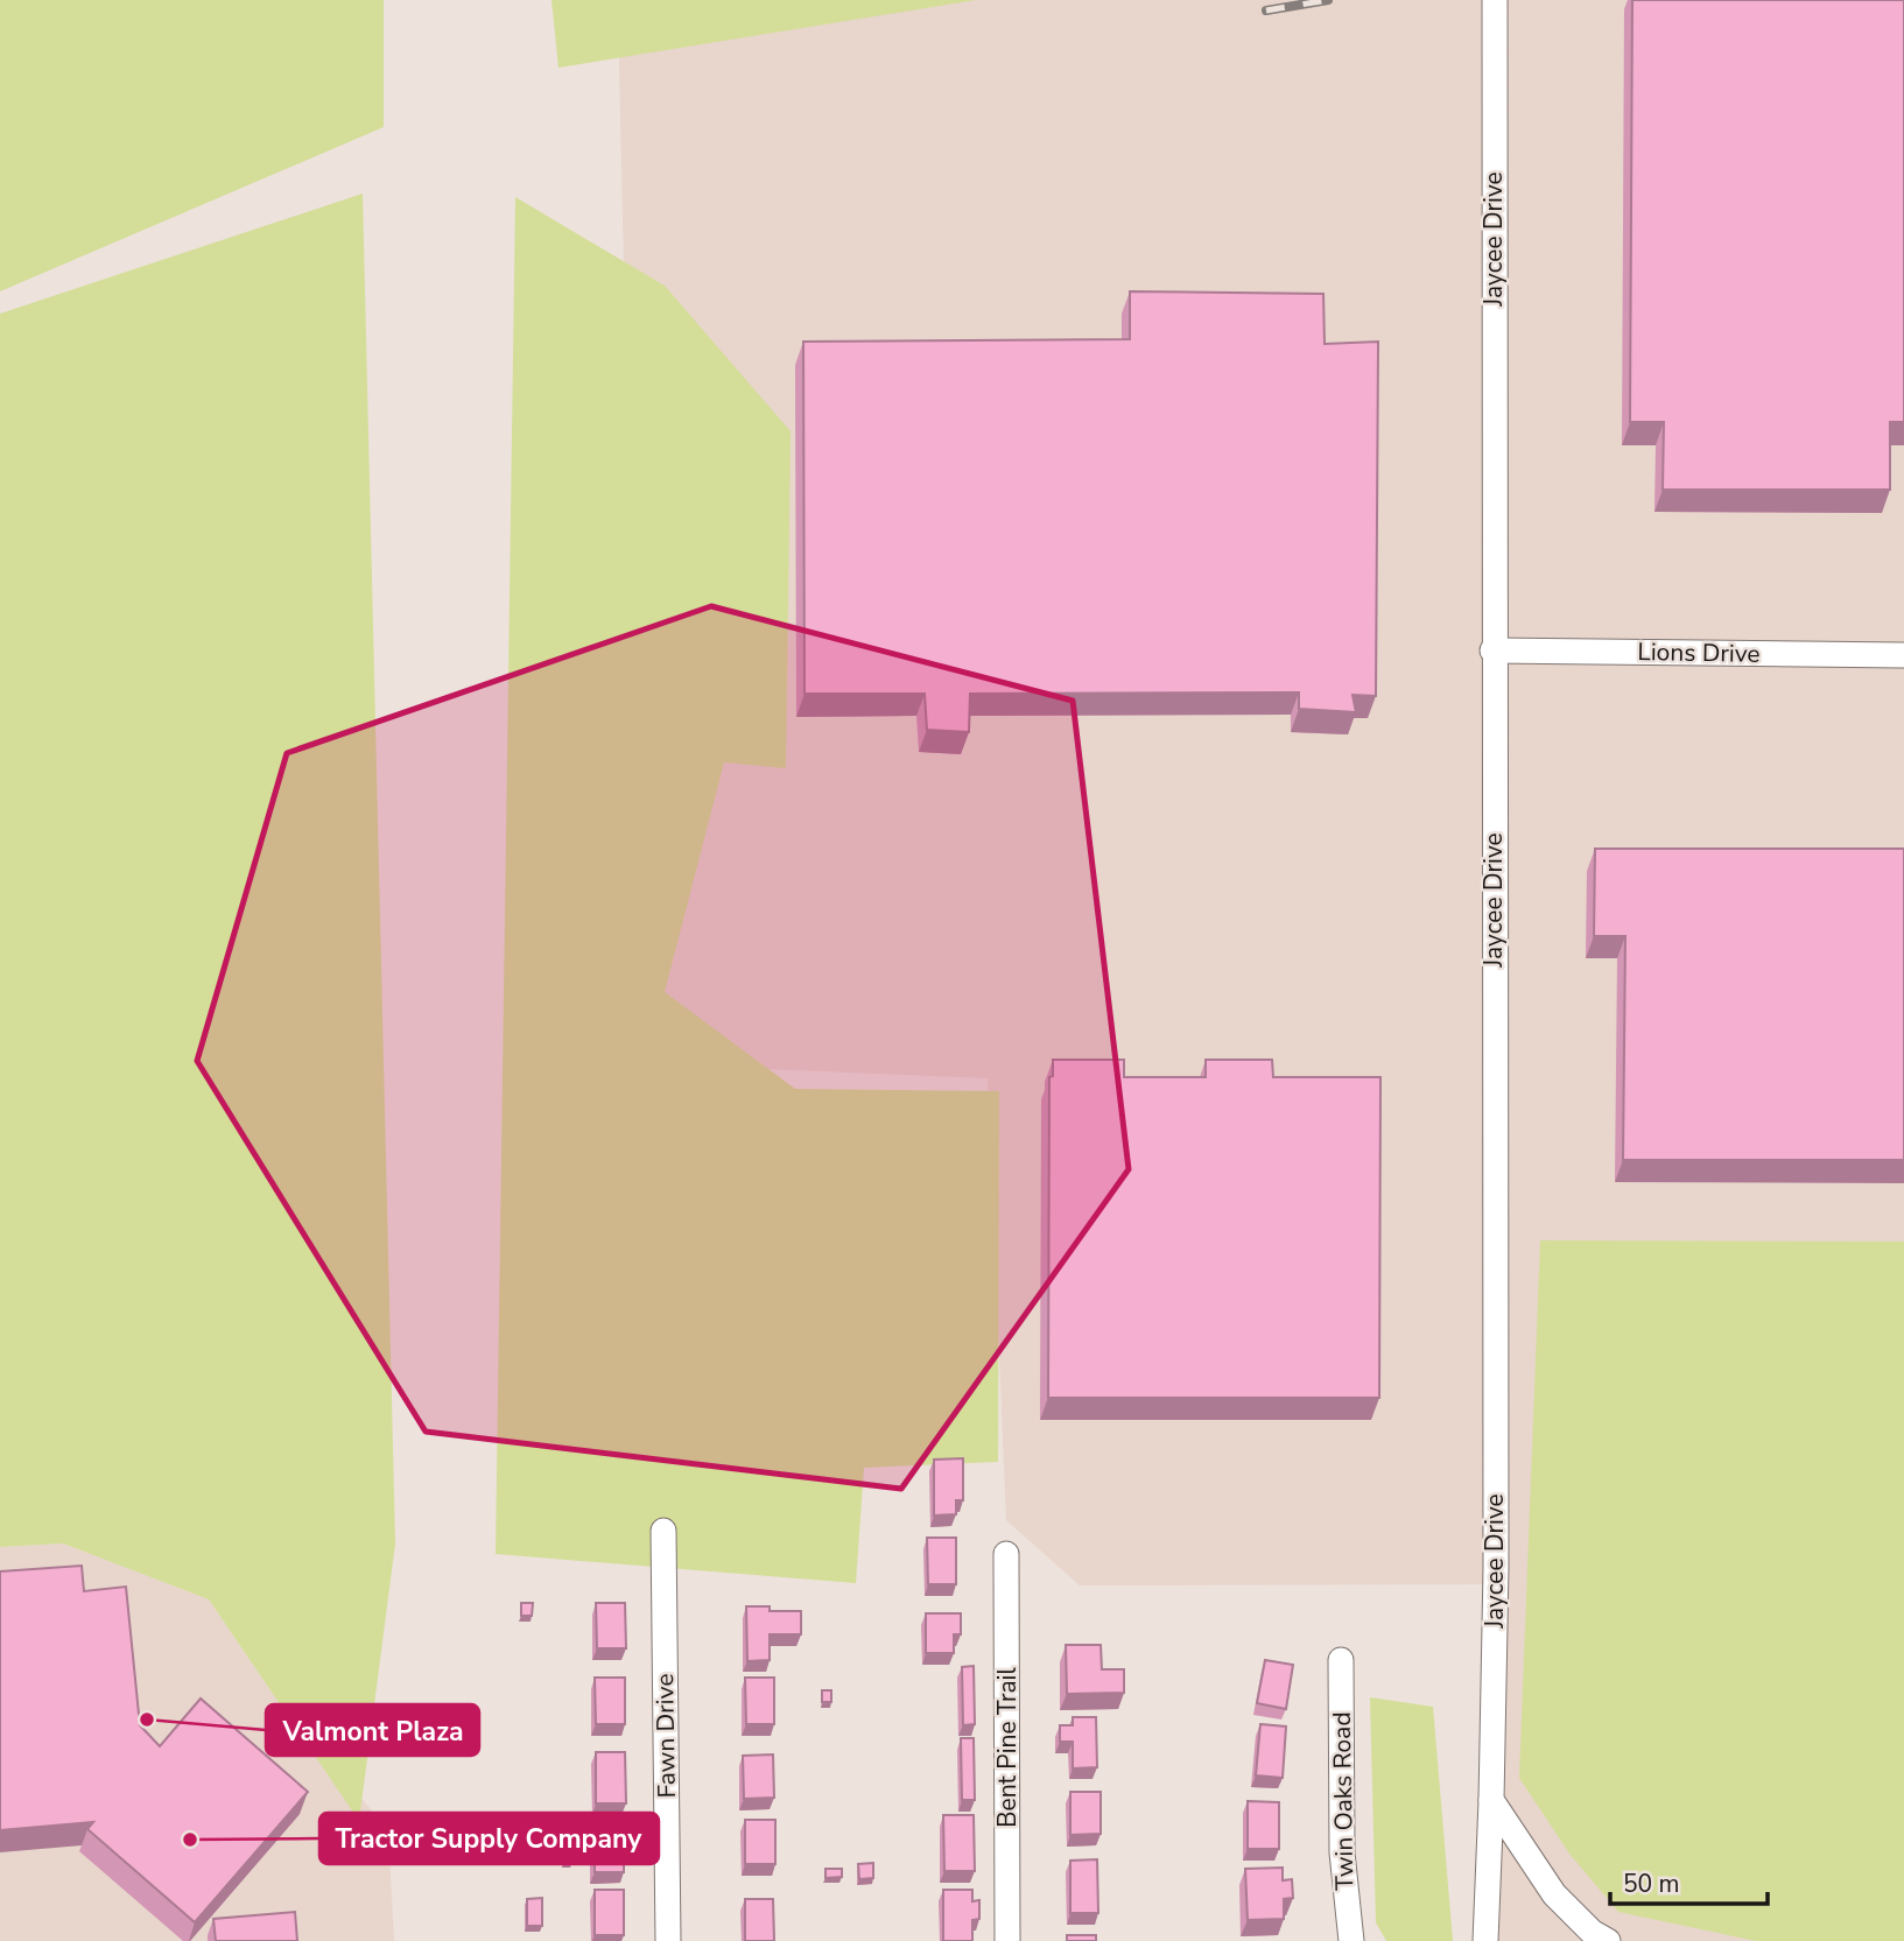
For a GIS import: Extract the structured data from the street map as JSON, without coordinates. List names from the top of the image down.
{
  "streets": {
    "street": [
      "Jaycee Drive",
      "Lions Drive",
      "Fawn Drive",
      "Bent Pine Trail",
      "Twin Oaks Road"
    ]
  },
  "crossings": [
    ["Jaycee Drive", "Lions Drive"]
  ],
  "places": ["Valmont Plaza", "Tractor Supply Company"],
  "scale_bar": "50 m"
}
